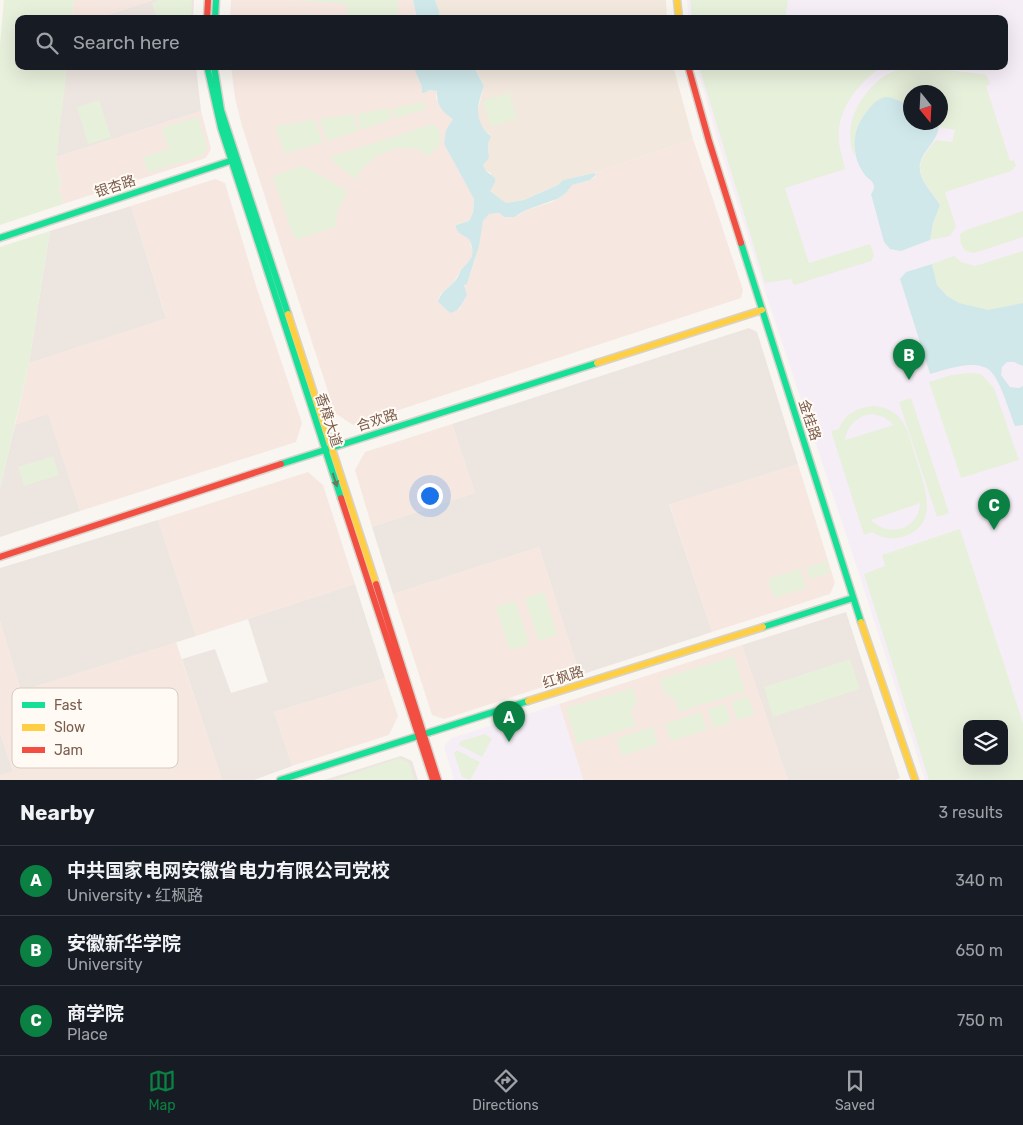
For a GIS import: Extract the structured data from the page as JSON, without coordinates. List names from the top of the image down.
{
  "streets": {
    "street": [
      "银杏路",
      "香樟大道",
      "合欢路",
      "金桂路",
      "红枫路"
    ]
  },
  "crossings": [
    ["银杏路", "香樟大道"],
    ["香樟大道", "合欢路"],
    ["香樟大道", "红枫路"],
    ["合欢路", "金桂路"],
    ["金桂路", "红枫路"]
  ],
  "legend": ["Fast", "Slow", "Jam"],
  "north": "bottom",
  "page": {
    "search": "Search here",
    "pins": ["B", "C", "A"],
    "heading": ["Nearby", "3 results"],
    "list": [
      {
        "mark": "A",
        "name": "中共国家电网安徽省电力有限公司党校",
        "note": "University · 红枫路",
        "value": "340 m"
      },
      {
        "mark": "B",
        "name": "安徽新华学院",
        "note": "University",
        "value": "650 m"
      },
      {
        "mark": "C",
        "name": "商学院",
        "note": "Place",
        "value": "750 m"
      }
    ],
    "nav": ["Map", "Directions", "Saved"]
  }
}
